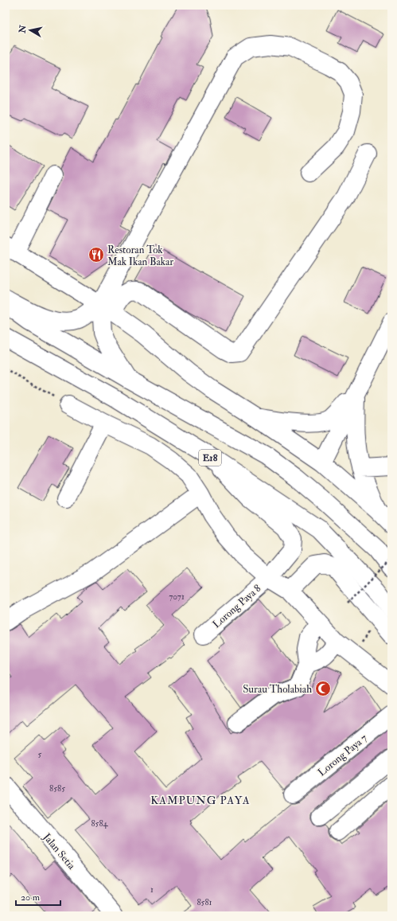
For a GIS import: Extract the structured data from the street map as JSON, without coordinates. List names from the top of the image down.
{
  "streets": {
    "main road": [
      "E18",
      "Lorong Paya 8",
      "Lorong Paya 7",
      "Jalan Setia"
    ]
  },
  "crossings": [
    ["E18", "Lorong Paya 8"]
  ],
  "districts": ["KAMPUNG PAYA"],
  "places": {
    "restaurant": ["Restoran Tok Mak Ikan Bakar"],
    "mosque": ["Surau Tholabiah"]
  },
  "house_numbers": [
    "7071",
    "5",
    "8585",
    "8584",
    "1",
    "8581"
  ],
  "scale_bar": "20 m",
  "north": "left"
}
